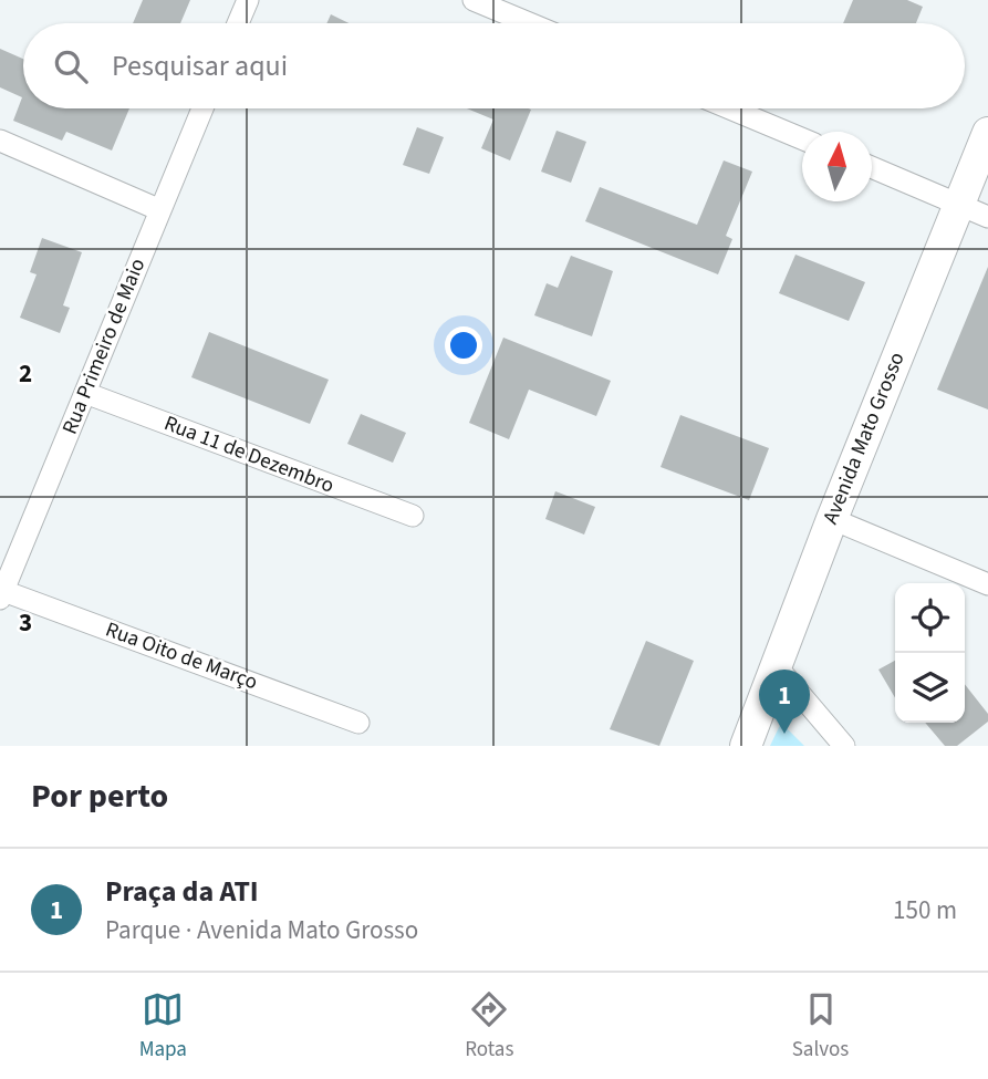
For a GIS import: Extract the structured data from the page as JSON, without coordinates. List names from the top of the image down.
{
  "streets": {
    "street": [
      "Rua Primeiro de Maio",
      "Avenida Mato Grosso",
      "Rua 11 de Dezembro",
      "Rua Oito de Março"
    ]
  },
  "crossings": [
    ["Rua Primeiro de Maio", "Rua 11 de Dezembro"],
    ["Rua Primeiro de Maio", "Rua Oito de Março"]
  ],
  "north": "top",
  "page": {
    "search": "Pesquisar aqui",
    "pins": "1",
    "heading": "Por perto",
    "list": [
      {
        "mark": "1",
        "name": "Praça da ATI",
        "note": "Parque · Avenida Mato Grosso",
        "value": "150 m"
      }
    ],
    "nav": ["Mapa", "Rotas", "Salvos"]
  },
  "grid": {
    "rows": ["2", "3"]
  }
}
